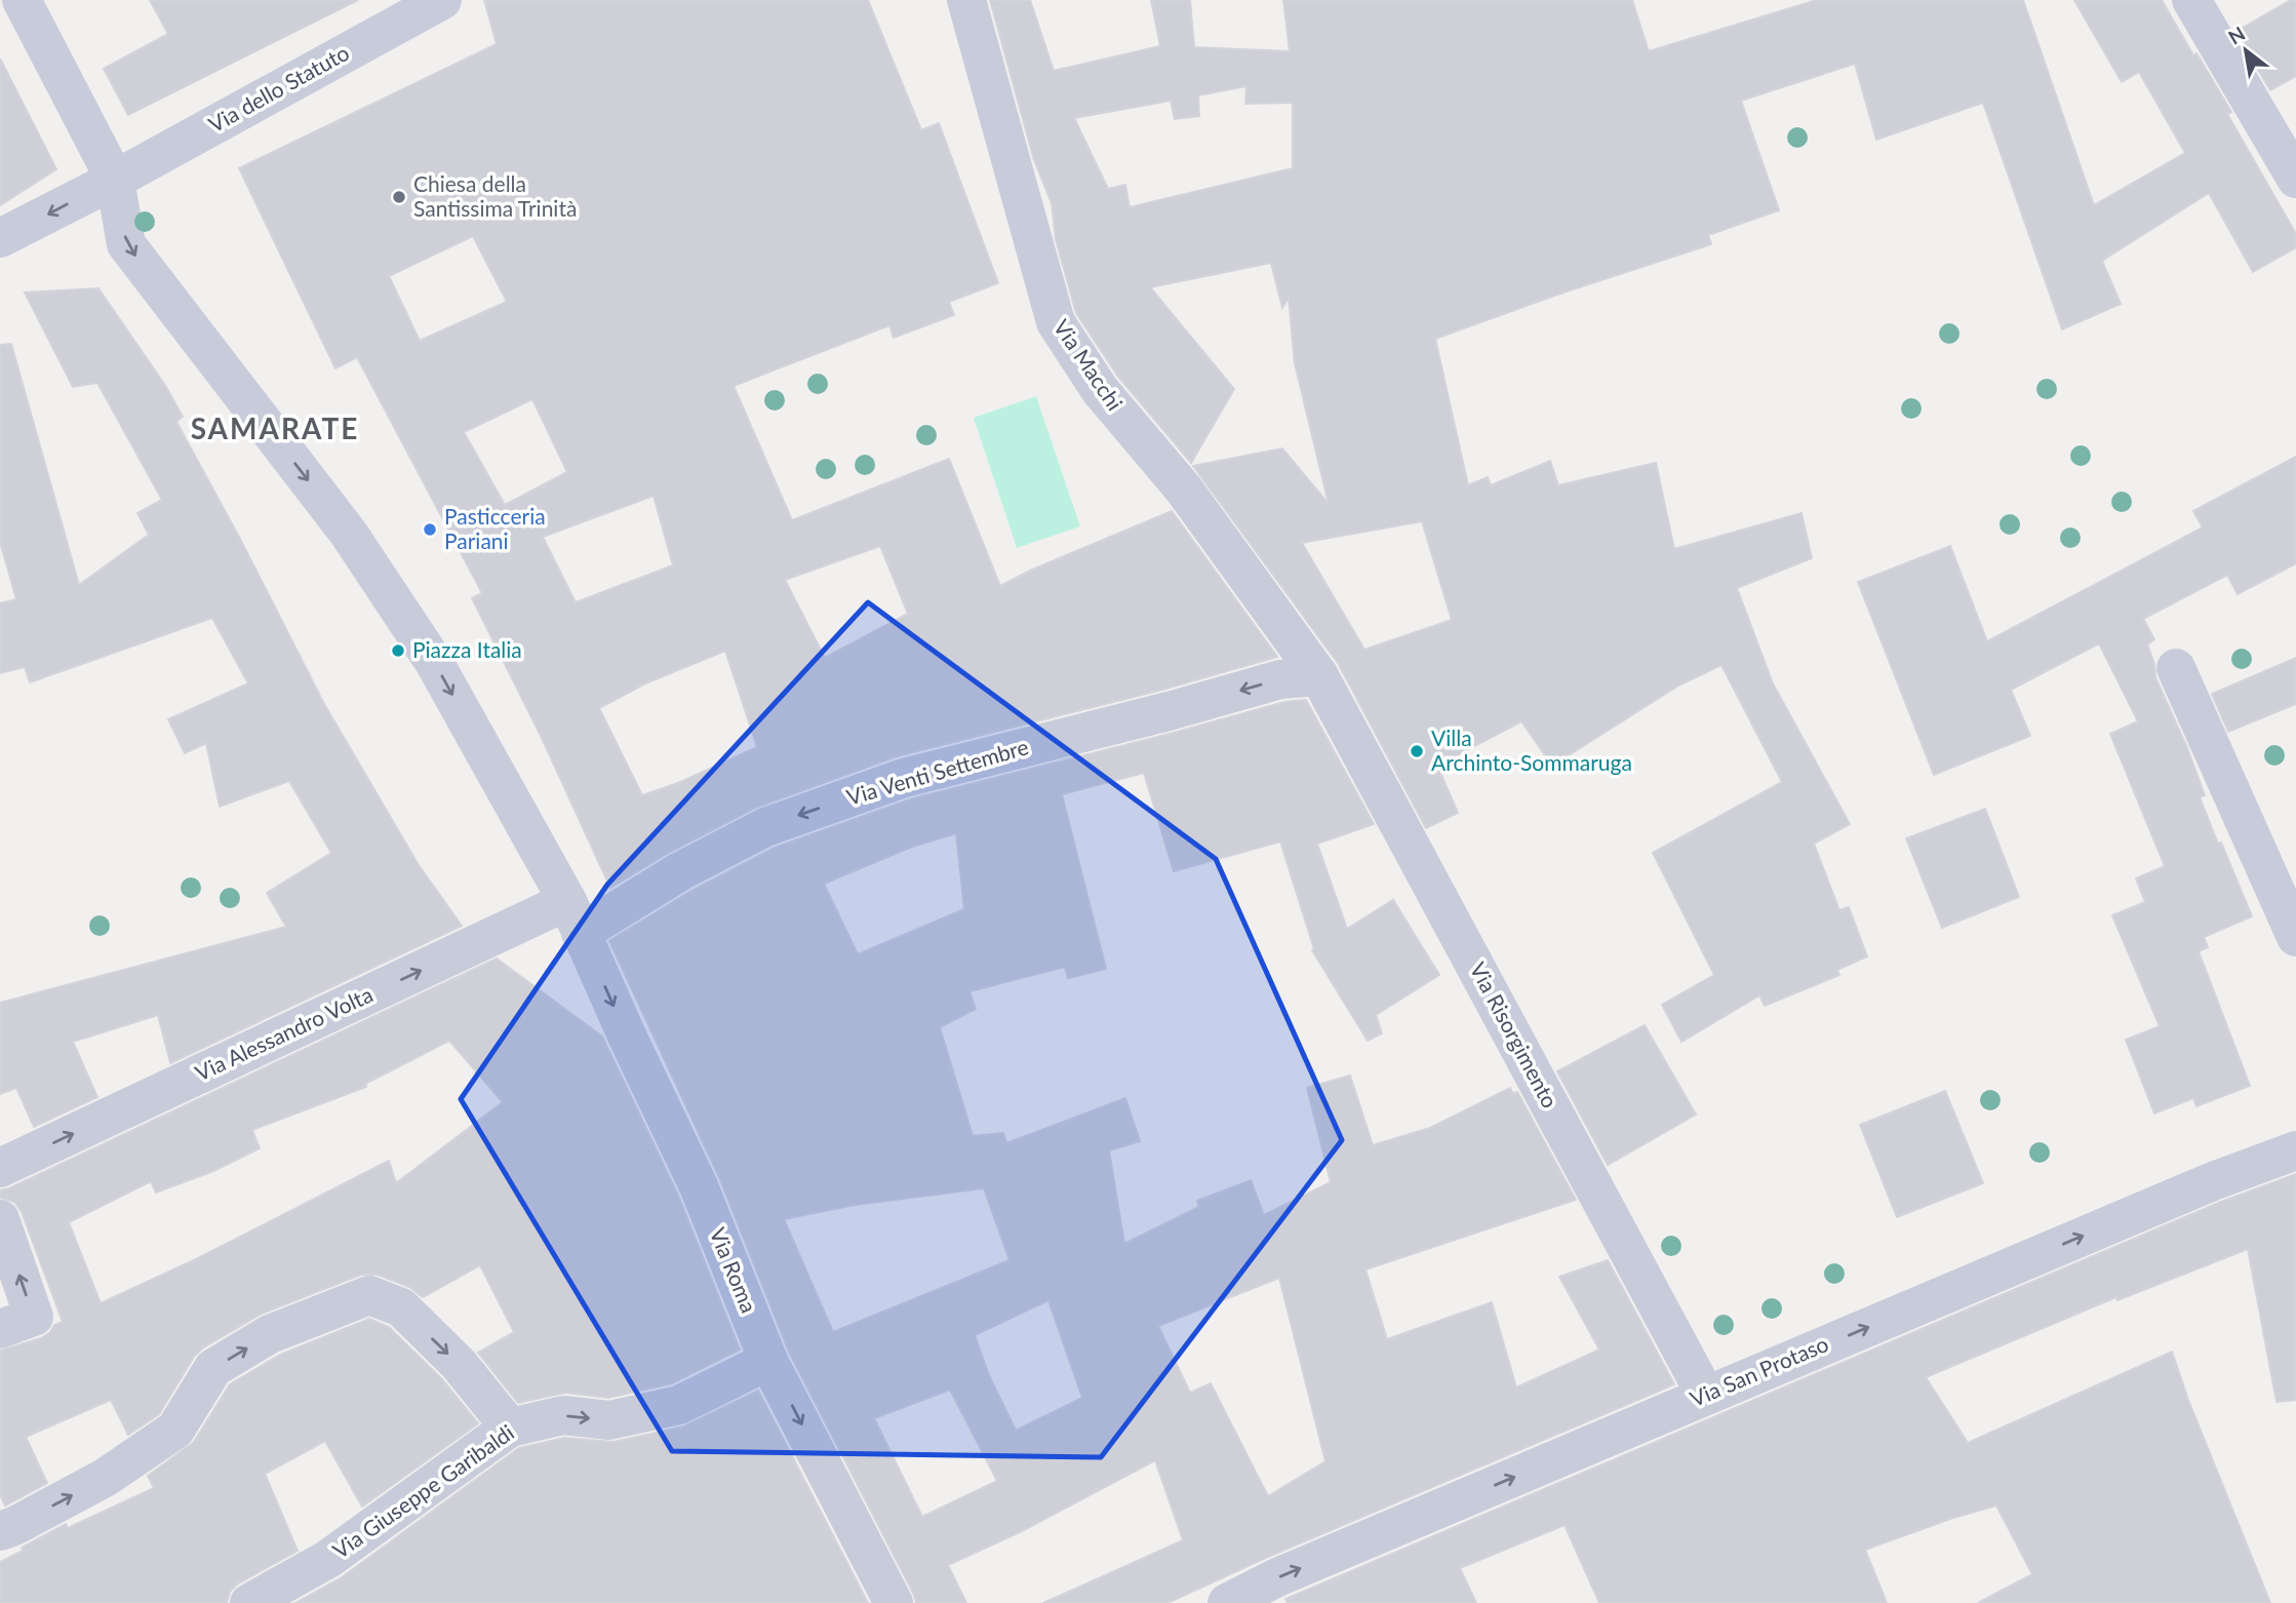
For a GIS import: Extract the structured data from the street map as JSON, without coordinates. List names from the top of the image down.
{
  "streets": {
    "street": [
      "Via dello Statuto",
      "Via Macchi",
      "Via Venti Settembre",
      "Via Alessandro Volta",
      "Via Risorgimento",
      "Via Roma",
      "Via San Protaso",
      "Via Giuseppe Garibaldi"
    ]
  },
  "crossings": [
    ["Via Macchi", "Via Venti Settembre"],
    ["Via Macchi", "Via Risorgimento"],
    ["Via Venti Settembre", "Via Alessandro Volta"],
    ["Via Venti Settembre", "Via Risorgimento"],
    ["Via Venti Settembre", "Via Roma"],
    ["Via Alessandro Volta", "Via Roma"],
    ["Via Risorgimento", "Via San Protaso"],
    ["Via Roma", "Via Giuseppe Garibaldi"]
  ],
  "one_way": [
    "Via Venti Settembre",
    "Via Alessandro Volta",
    "Via Roma",
    "Via San Protaso",
    "Via Giuseppe Garibaldi"
  ],
  "districts": ["SAMARATE"],
  "places": [
    "Chiesa della Santissima Trinità",
    "Pasticceria Pariani",
    "Piazza Italia",
    "Villa Archinto-Sommaruga"
  ],
  "north": "top left"
}
